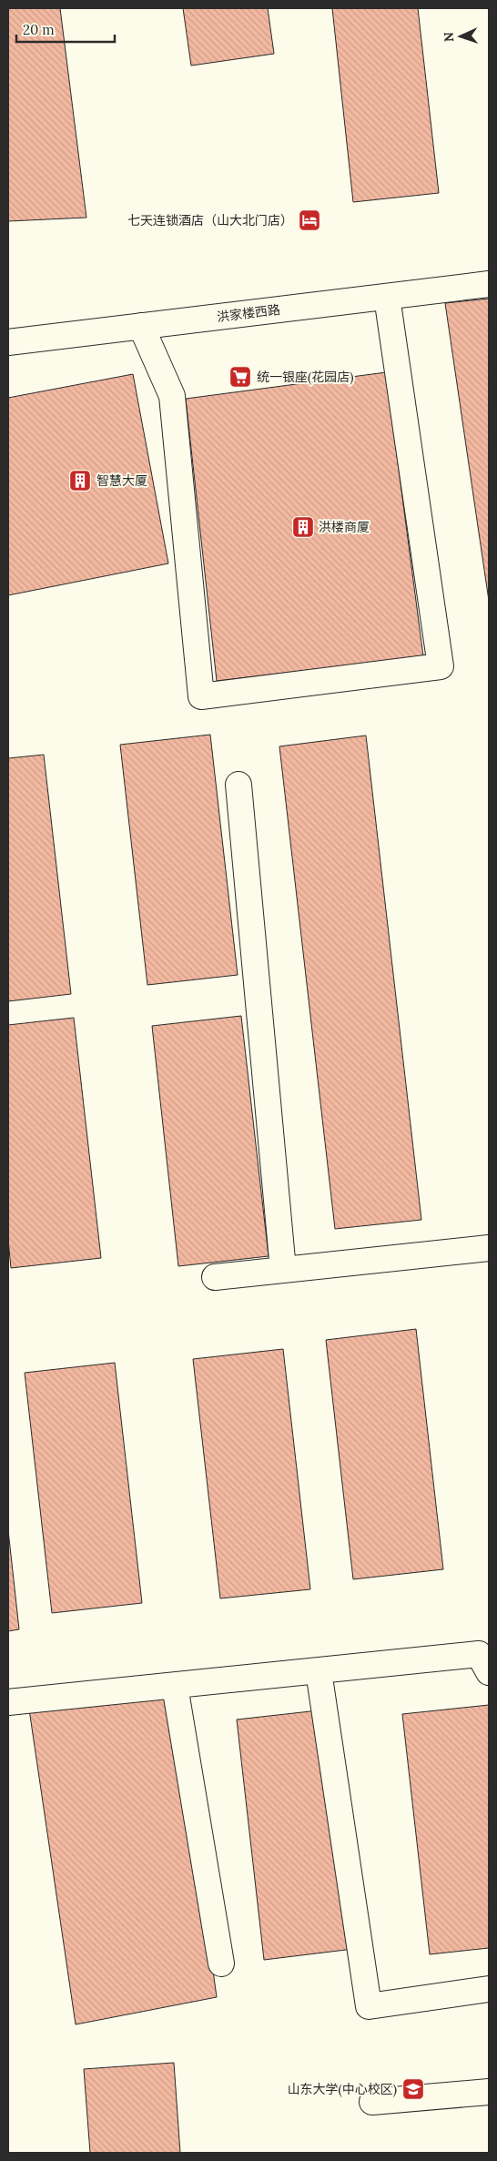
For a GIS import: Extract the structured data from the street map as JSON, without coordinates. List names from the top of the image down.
{
  "streets": {
    "street": ["洪家楼西路"]
  },
  "places": {
    "hotel": ["七天连锁酒店（山大北门店）"],
    "supermarket": ["统一银座(花园店)"],
    "building": ["智慧大厦", "洪楼商厦"],
    "school or university": ["山东大学(中心校区)"]
  },
  "scale_bar": "20 m",
  "north": "left"
}
